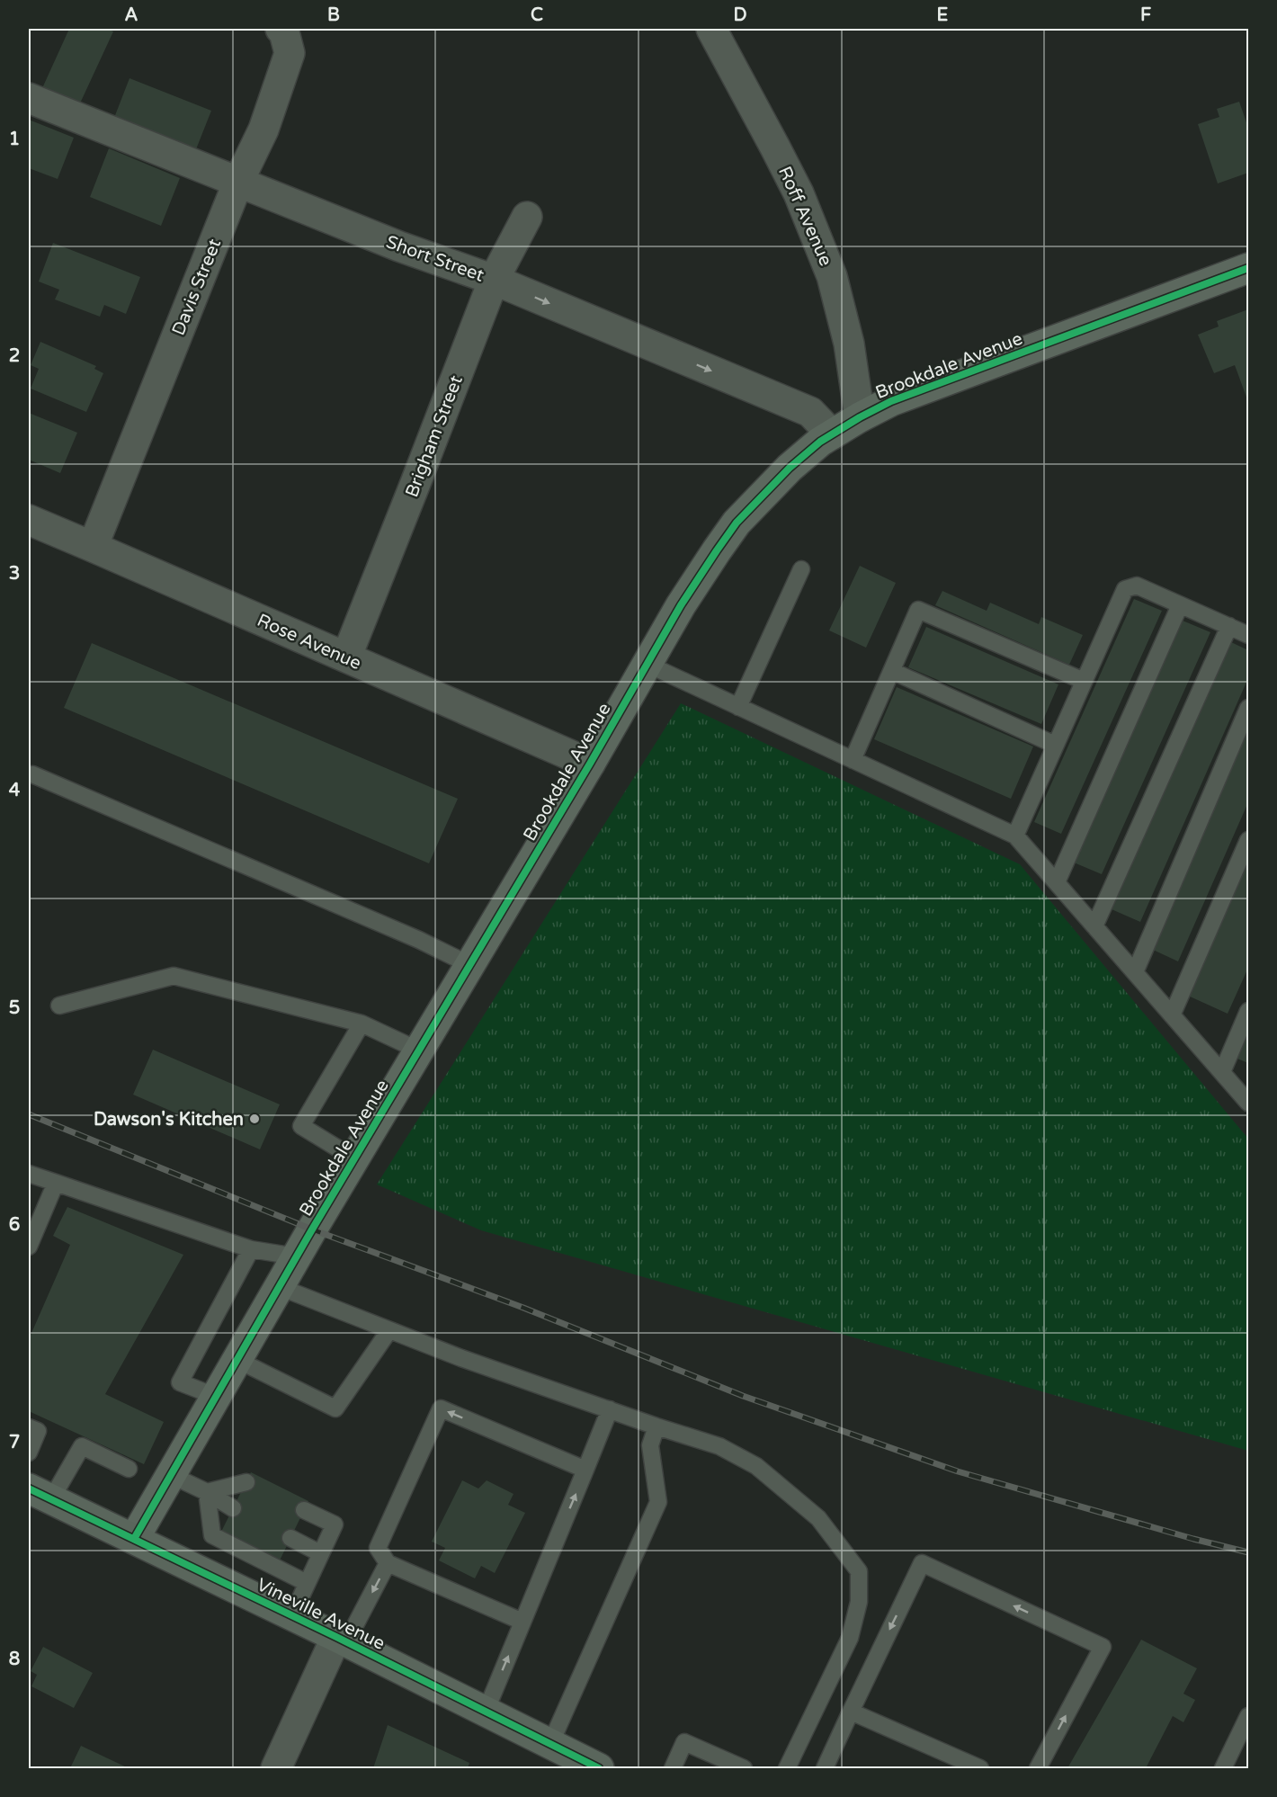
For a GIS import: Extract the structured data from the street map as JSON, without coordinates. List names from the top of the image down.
{
  "streets": {
    "main road": ["Vineville Avenue"],
    "street": [
      "Roff Avenue",
      "Short Street",
      "Davis Street",
      "Brookdale Avenue",
      "Brigham Street",
      "Rose Avenue"
    ]
  },
  "crossings": [
    ["Roff Avenue", "Brookdale Avenue"],
    ["Short Street", "Davis Street"],
    ["Short Street", "Brookdale Avenue"],
    ["Short Street", "Brigham Street"],
    ["Davis Street", "Rose Avenue"],
    ["Brookdale Avenue", "Rose Avenue"],
    ["Brookdale Avenue", "Vineville Avenue"],
    ["Brigham Street", "Rose Avenue"]
  ],
  "one_way": ["Short Street"],
  "places": ["Dawson's Kitchen"],
  "grid": {
    "columns": [
      "A",
      "B",
      "C",
      "D",
      "E",
      "F"
    ],
    "rows": [
      "1",
      "2",
      "3",
      "4",
      "5",
      "6",
      "7",
      "8"
    ]
  }
}
